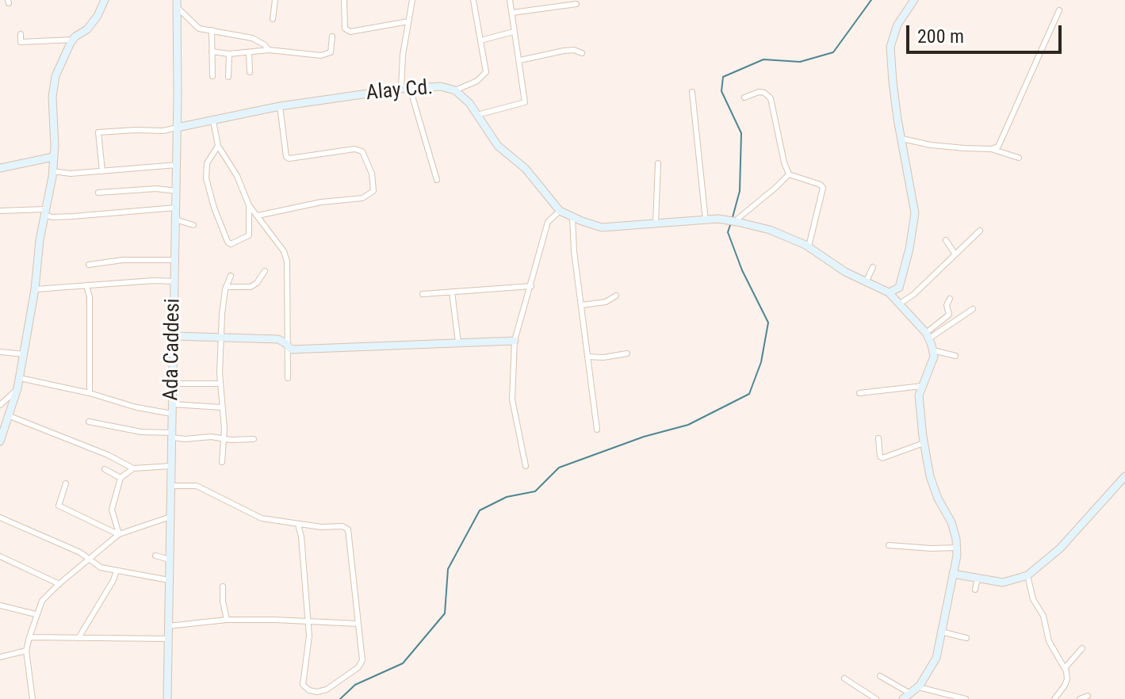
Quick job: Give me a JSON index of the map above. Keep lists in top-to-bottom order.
{
  "streets": {
    "street": ["Alay Cd.", "Ada Caddesi"]
  },
  "crossings": [
    ["Alay Cd.", "Ada Caddesi"]
  ],
  "scale_bar": "200 m"
}
